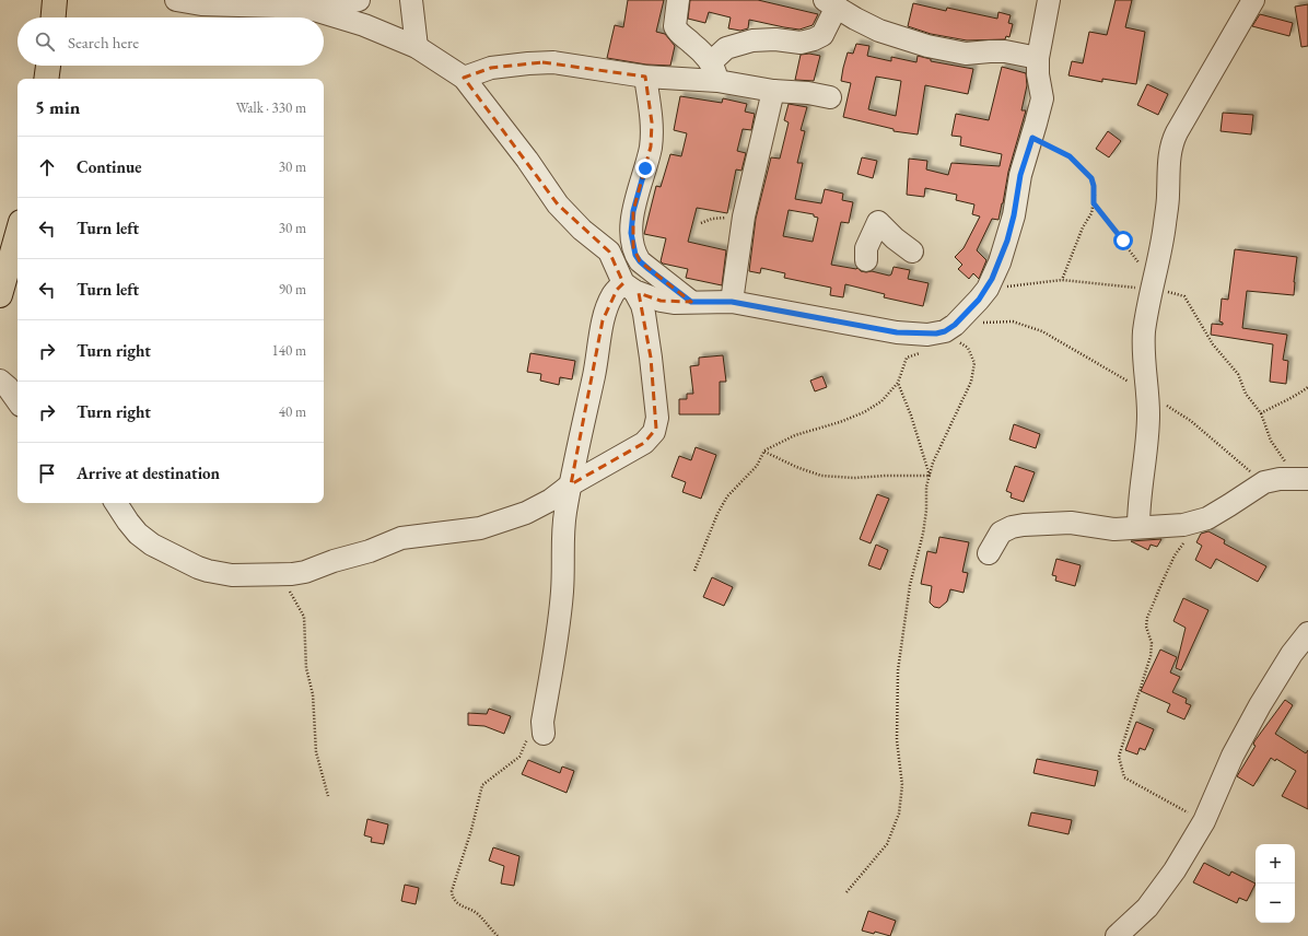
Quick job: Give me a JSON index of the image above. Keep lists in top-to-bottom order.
{
  "page": {
    "search": "Search here",
    "heading": ["5 min", "Walk · 330 m"],
    "list": [
      ["Continue", "30 m"],
      ["Turn left", "30 m"],
      ["Turn left", "90 m"],
      ["Turn right", "140 m"],
      ["Turn right", "40 m"],
      "Arrive at destination"
    ],
    "map_buttons": ["+", "−"]
  }
}
